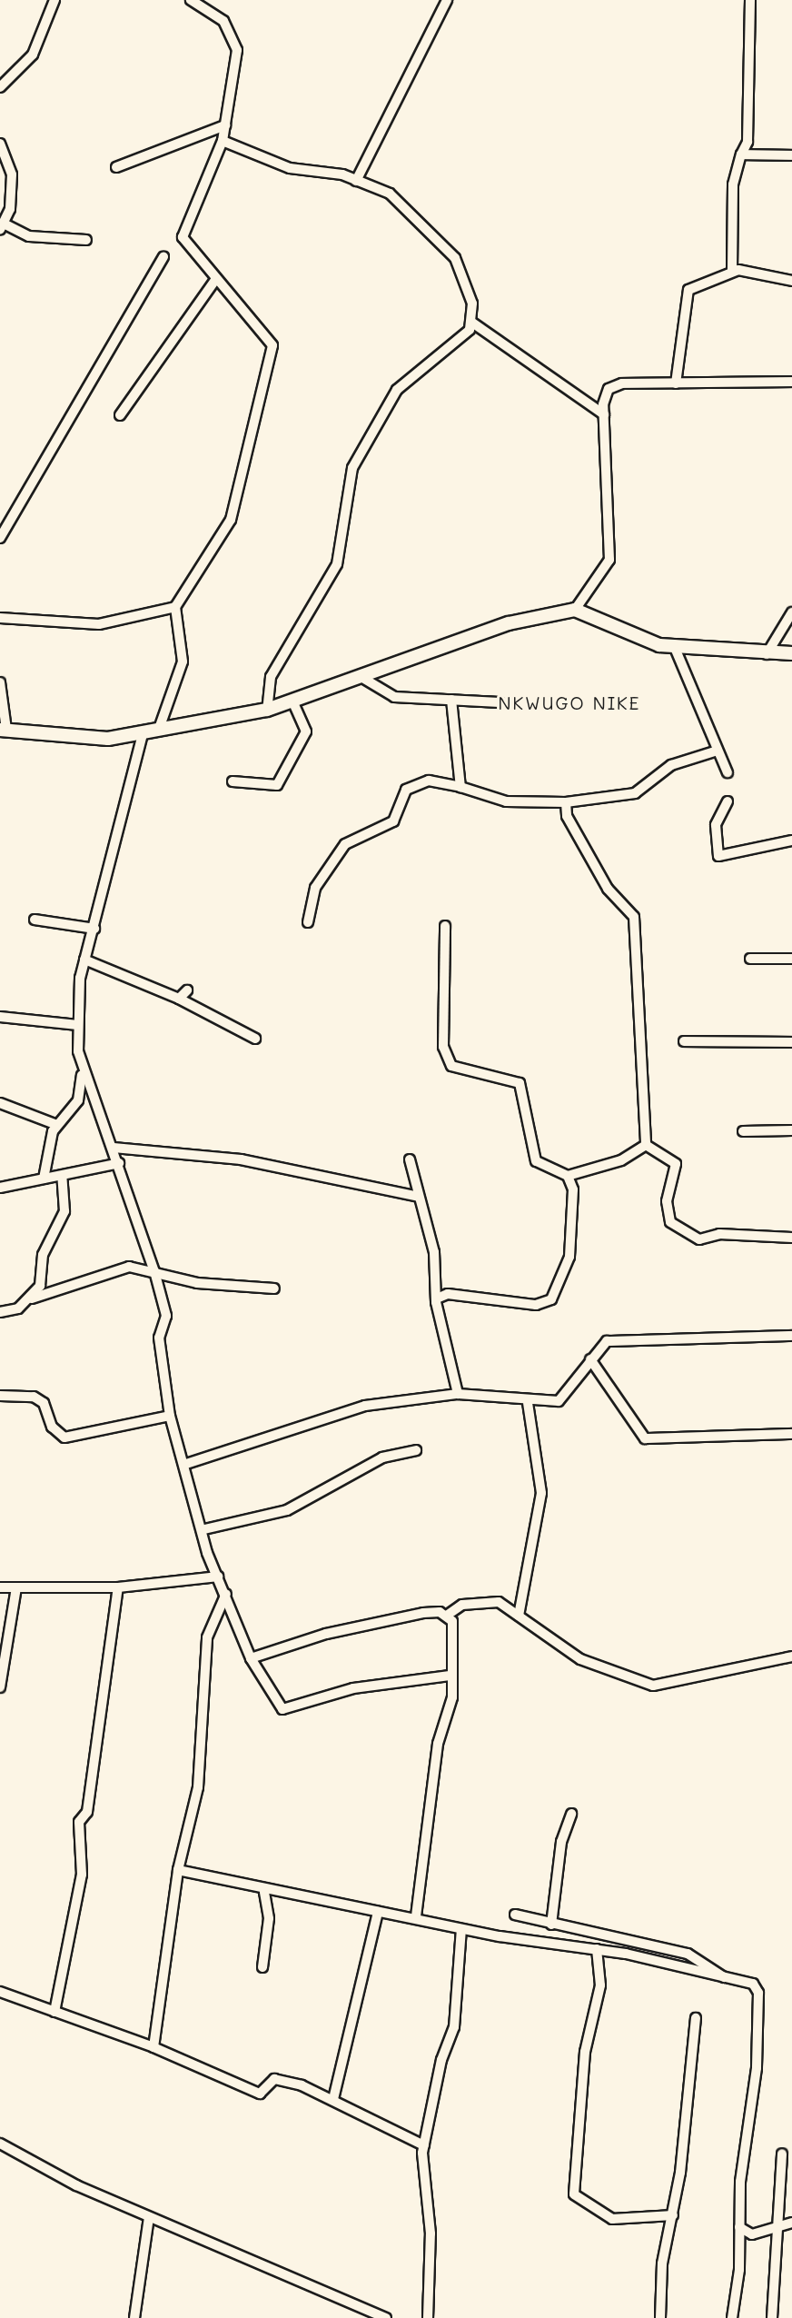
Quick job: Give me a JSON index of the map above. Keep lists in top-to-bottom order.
{
  "districts": ["NKWUGO NIKE"]
}
